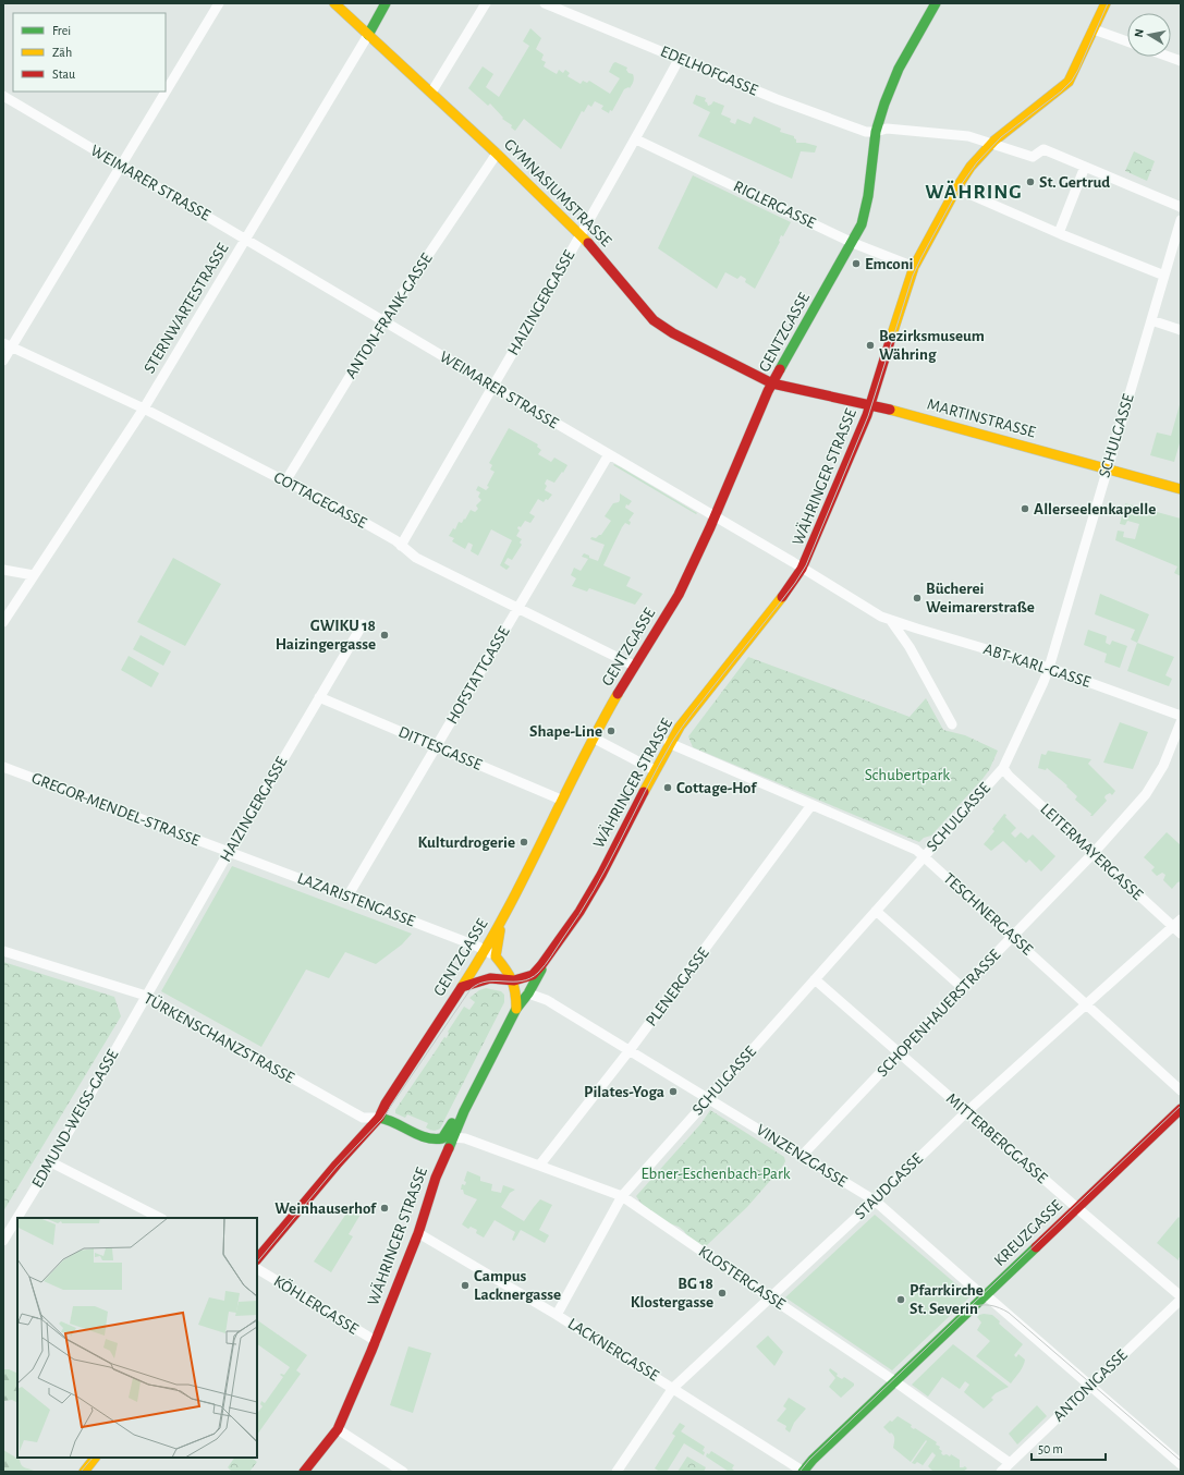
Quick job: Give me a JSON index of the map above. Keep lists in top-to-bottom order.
{
  "streets": {
    "main road": [
      "GYMNASIUMSTRASSE",
      "STERNWARTESTRASSE",
      "GENTZGASSE",
      "MARTINSTRASSE",
      "WÄHRINGER STRASSE",
      "KREUZGASSE"
    ],
    "street": [
      "EDELHOFGASSE",
      "WEIMARER STRASSE",
      "RIGLERGASSE",
      "HAIZINGERGASSE",
      "ANTON-FRANK-GASSE",
      "SCHULGASSE",
      "COTTAGEGASSE",
      "ABT-KARL-GASSE",
      "HOFSTATTGASSE",
      "DITTESGASSE",
      "GREGOR-MENDEL-STRASSE",
      "LEITERMAYERGASSE",
      "LAZARISTENGASSE",
      "TESCHNERGASSE",
      "PLENERGASSE",
      "SCHOPENHAUERSTRASSE",
      "TÜRKENSCHANZSTRASSE",
      "EDMUND-WEISS-GASSE",
      "MITTERBERGGASSE",
      "VINZENZGASSE",
      "STAUDGASSE",
      "KLOSTERGASSE",
      "KÖHLERGASSE",
      "LACKNERGASSE",
      "ANTONIGASSE"
    ]
  },
  "crossings": [
    ["EDELHOFGASSE", "HAIZINGERGASSE"],
    ["EDELHOFGASSE", "GENTZGASSE"],
    ["EDELHOFGASSE", "WÄHRINGER STRASSE"],
    ["WEIMARER STRASSE", "HAIZINGERGASSE"],
    ["WEIMARER STRASSE", "STERNWARTESTRASSE"],
    ["WEIMARER STRASSE", "ANTON-FRANK-GASSE"],
    ["WEIMARER STRASSE", "GENTZGASSE"],
    ["WEIMARER STRASSE", "WÄHRINGER STRASSE"],
    ["WEIMARER STRASSE", "ABT-KARL-GASSE"],
    ["WEIMARER STRASSE", "HOFSTATTGASSE"],
    ["GYMNASIUMSTRASSE", "HAIZINGERGASSE"],
    ["GYMNASIUMSTRASSE", "STERNWARTESTRASSE"],
    ["GYMNASIUMSTRASSE", "ANTON-FRANK-GASSE"],
    ["GYMNASIUMSTRASSE", "GENTZGASSE"],
    ["GYMNASIUMSTRASSE", "MARTINSTRASSE"],
    ["RIGLERGASSE", "HAIZINGERGASSE"],
    ["RIGLERGASSE", "GENTZGASSE"],
    ["RIGLERGASSE", "WÄHRINGER STRASSE"],
    ["HAIZINGERGASSE", "COTTAGEGASSE"],
    ["HAIZINGERGASSE", "DITTESGASSE"],
    ["HAIZINGERGASSE", "GREGOR-MENDEL-STRASSE"],
    ["HAIZINGERGASSE", "LAZARISTENGASSE"],
    ["HAIZINGERGASSE", "TÜRKENSCHANZSTRASSE"],
    ["HAIZINGERGASSE", "EDMUND-WEISS-GASSE"],
    ["STERNWARTESTRASSE", "COTTAGEGASSE"],
    ["ANTON-FRANK-GASSE", "COTTAGEGASSE"],
    ["GENTZGASSE", "MARTINSTRASSE"],
    ["GENTZGASSE", "COTTAGEGASSE"],
    ["GENTZGASSE", "DITTESGASSE"],
    ["GENTZGASSE", "LAZARISTENGASSE"],
    ["GENTZGASSE", "TÜRKENSCHANZSTRASSE"],
    ["MARTINSTRASSE", "SCHULGASSE"],
    ["MARTINSTRASSE", "WÄHRINGER STRASSE"],
    ["SCHULGASSE", "ABT-KARL-GASSE"],
    ["SCHULGASSE", "LEITERMAYERGASSE"],
    ["SCHULGASSE", "TESCHNERGASSE"],
    ["SCHULGASSE", "MITTERBERGGASSE"],
    ["SCHULGASSE", "VINZENZGASSE"],
    ["SCHULGASSE", "KLOSTERGASSE"],
    ["SCHULGASSE", "LACKNERGASSE"],
    ["WÄHRINGER STRASSE", "TESCHNERGASSE"],
    ["WÄHRINGER STRASSE", "VINZENZGASSE"],
    ["WÄHRINGER STRASSE", "KLOSTERGASSE"],
    ["WÄHRINGER STRASSE", "KÖHLERGASSE"],
    ["WÄHRINGER STRASSE", "LACKNERGASSE"],
    ["COTTAGEGASSE", "HOFSTATTGASSE"],
    ["HOFSTATTGASSE", "DITTESGASSE"],
    ["HOFSTATTGASSE", "LAZARISTENGASSE"],
    ["GREGOR-MENDEL-STRASSE", "LAZARISTENGASSE"],
    ["LEITERMAYERGASSE", "SCHOPENHAUERSTRASSE"],
    ["LEITERMAYERGASSE", "STAUDGASSE"],
    ["TESCHNERGASSE", "PLENERGASSE"],
    ["TESCHNERGASSE", "SCHOPENHAUERSTRASSE"],
    ["TESCHNERGASSE", "STAUDGASSE"],
    ["PLENERGASSE", "VINZENZGASSE"],
    ["PLENERGASSE", "KLOSTERGASSE"],
    ["SCHOPENHAUERSTRASSE", "MITTERBERGGASSE"],
    ["SCHOPENHAUERSTRASSE", "VINZENZGASSE"],
    ["TÜRKENSCHANZSTRASSE", "EDMUND-WEISS-GASSE"],
    ["MITTERBERGGASSE", "STAUDGASSE"],
    ["MITTERBERGGASSE", "KREUZGASSE"],
    ["VINZENZGASSE", "STAUDGASSE"],
    ["VINZENZGASSE", "KREUZGASSE"],
    ["VINZENZGASSE", "ANTONIGASSE"],
    ["STAUDGASSE", "KLOSTERGASSE"],
    ["STAUDGASSE", "LACKNERGASSE"],
    ["KREUZGASSE", "KLOSTERGASSE"],
    ["KREUZGASSE", "LACKNERGASSE"],
    ["KLOSTERGASSE", "ANTONIGASSE"]
  ],
  "districts": ["WÄHRING"],
  "parks": ["Schubertpark", "Ebner-Eschenbach-Park"],
  "places": [
    "St. Gertrud",
    "Emconi",
    "Bezirksmuseum Währing",
    "Allerseelenkapelle",
    "Bücherei Weimarerstraße",
    "GWIKU 18 Haizingergasse",
    "Shape-Line",
    "Cottage-Hof",
    "Kulturdrogerie",
    "Pilates-Yoga",
    "Weinhauserhof",
    "Campus Lacknergasse",
    "BG 18 Klostergasse",
    "Pfarrkirche St. Severin"
  ],
  "legend": ["Frei", "Zäh", "Stau"],
  "scale_bar": "50 m",
  "north": "left"
}
